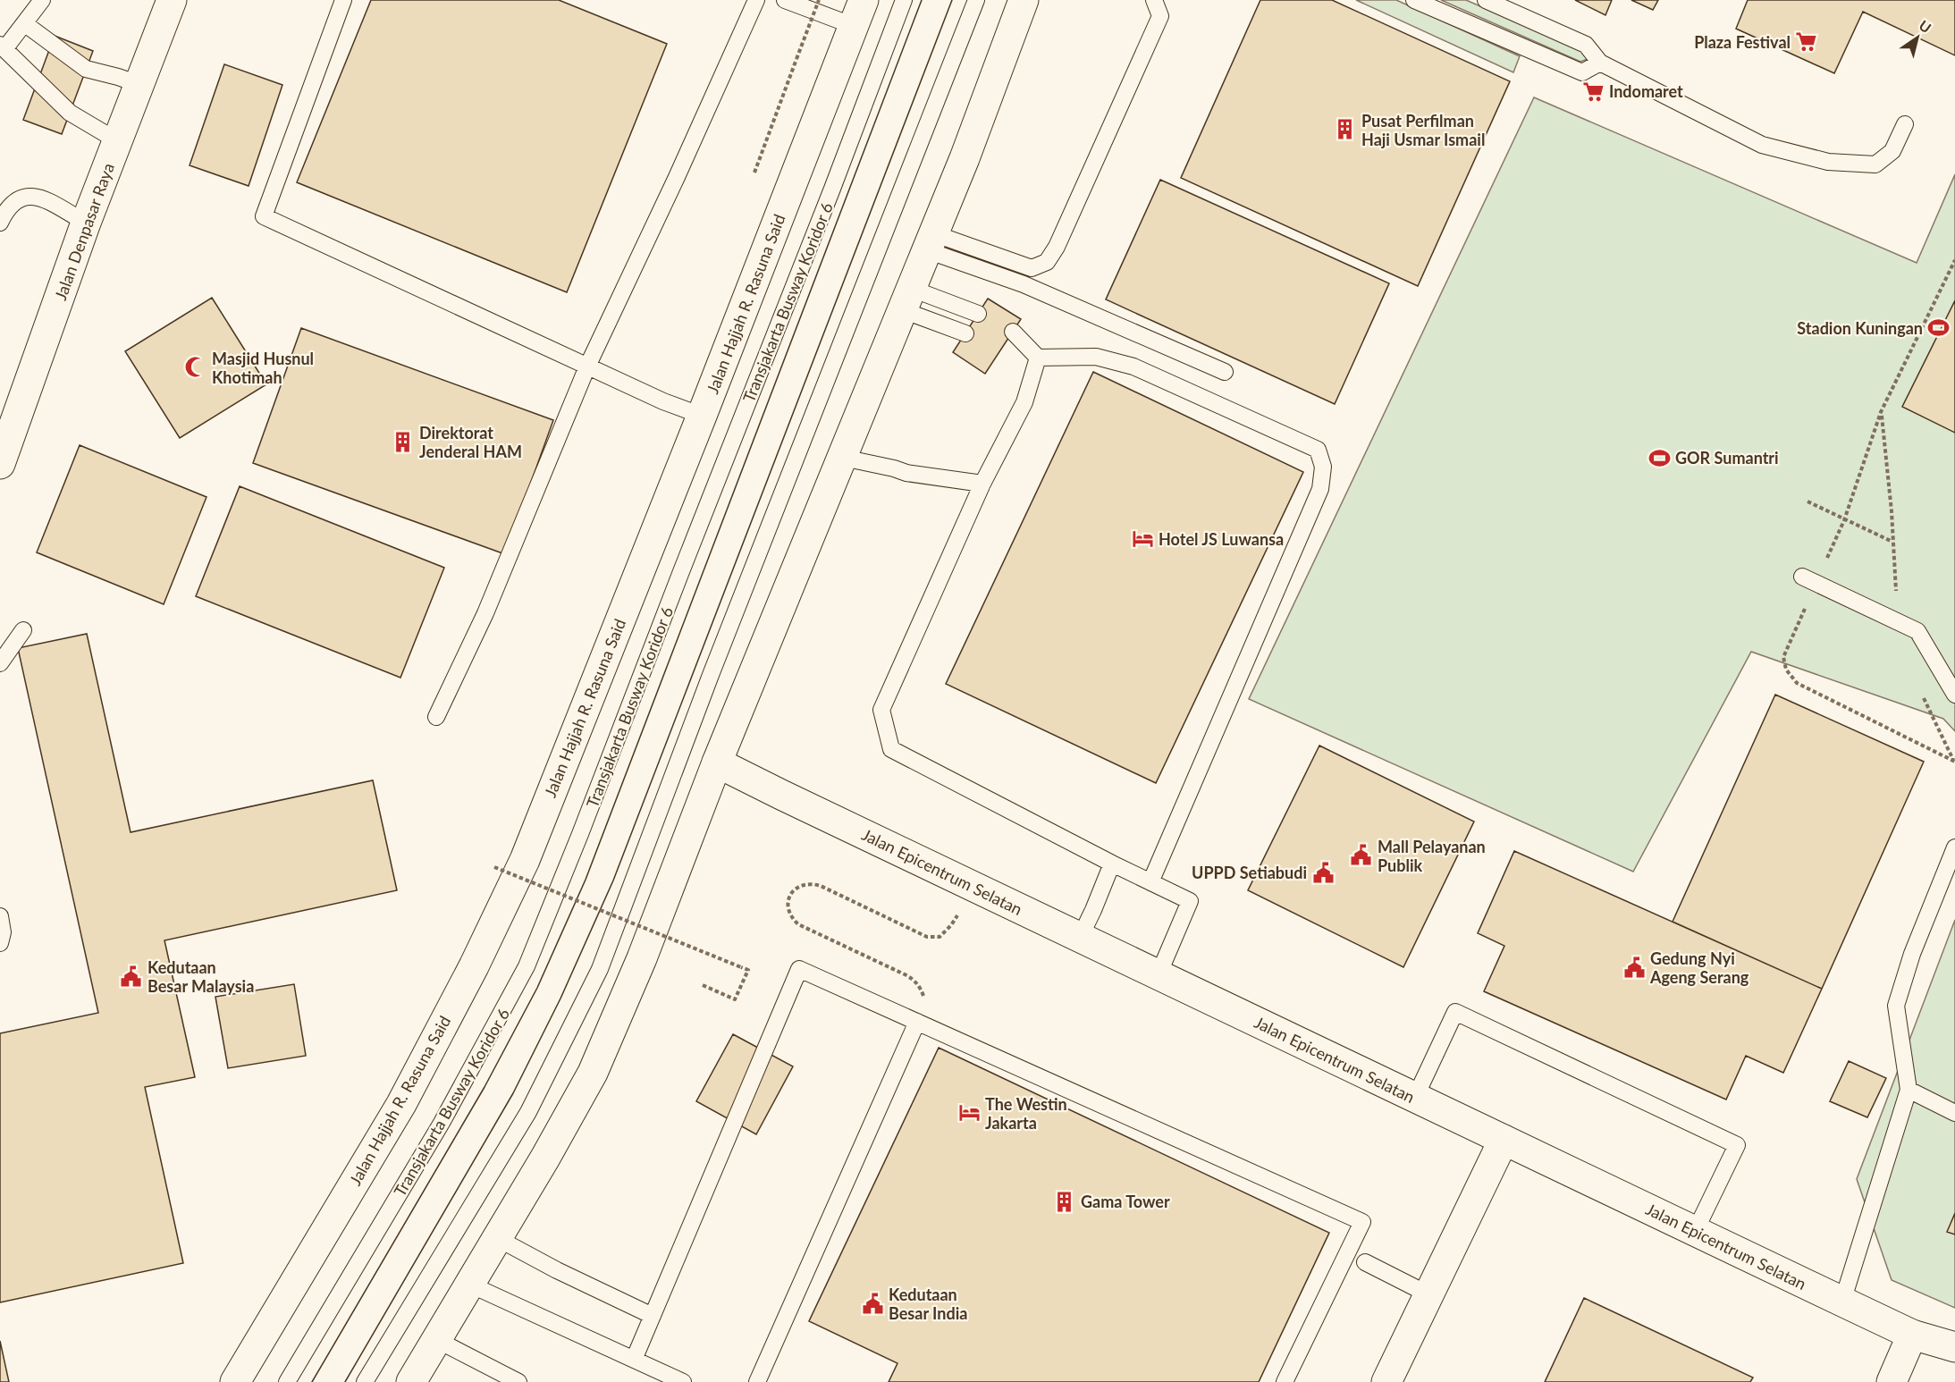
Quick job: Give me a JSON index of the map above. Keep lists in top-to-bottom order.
{
  "streets": {
    "main road": ["Jalan Denpasar Raya", "Jalan Hajjah R. Rasuna Said", "Jalan Epicentrum Selatan"],
    "lane": ["Transjakarta Busway Koridor 6"]
  },
  "places": {
    "supermarket": ["Plaza Festival", "Indomaret"],
    "building": ["Pusat Perfilman Haji Usmar Ismail", "Direktorat Jenderal HAM", "Gama Tower"],
    "sports": ["Stadion Kuningan", "GOR Sumantri"],
    "mosque": ["Masjid Husnul Khotimah"],
    "hotel": ["Hotel JS Luwansa", "The Westin Jakarta"],
    "public building": [
      "Mall Pelayanan Publik",
      "UPPD Setiabudi",
      "Gedung Nyi Ageng Serang",
      "Kedutaan Besar Malaysia",
      "Kedutaan Besar India"
    ]
  },
  "north": "top right"
}
